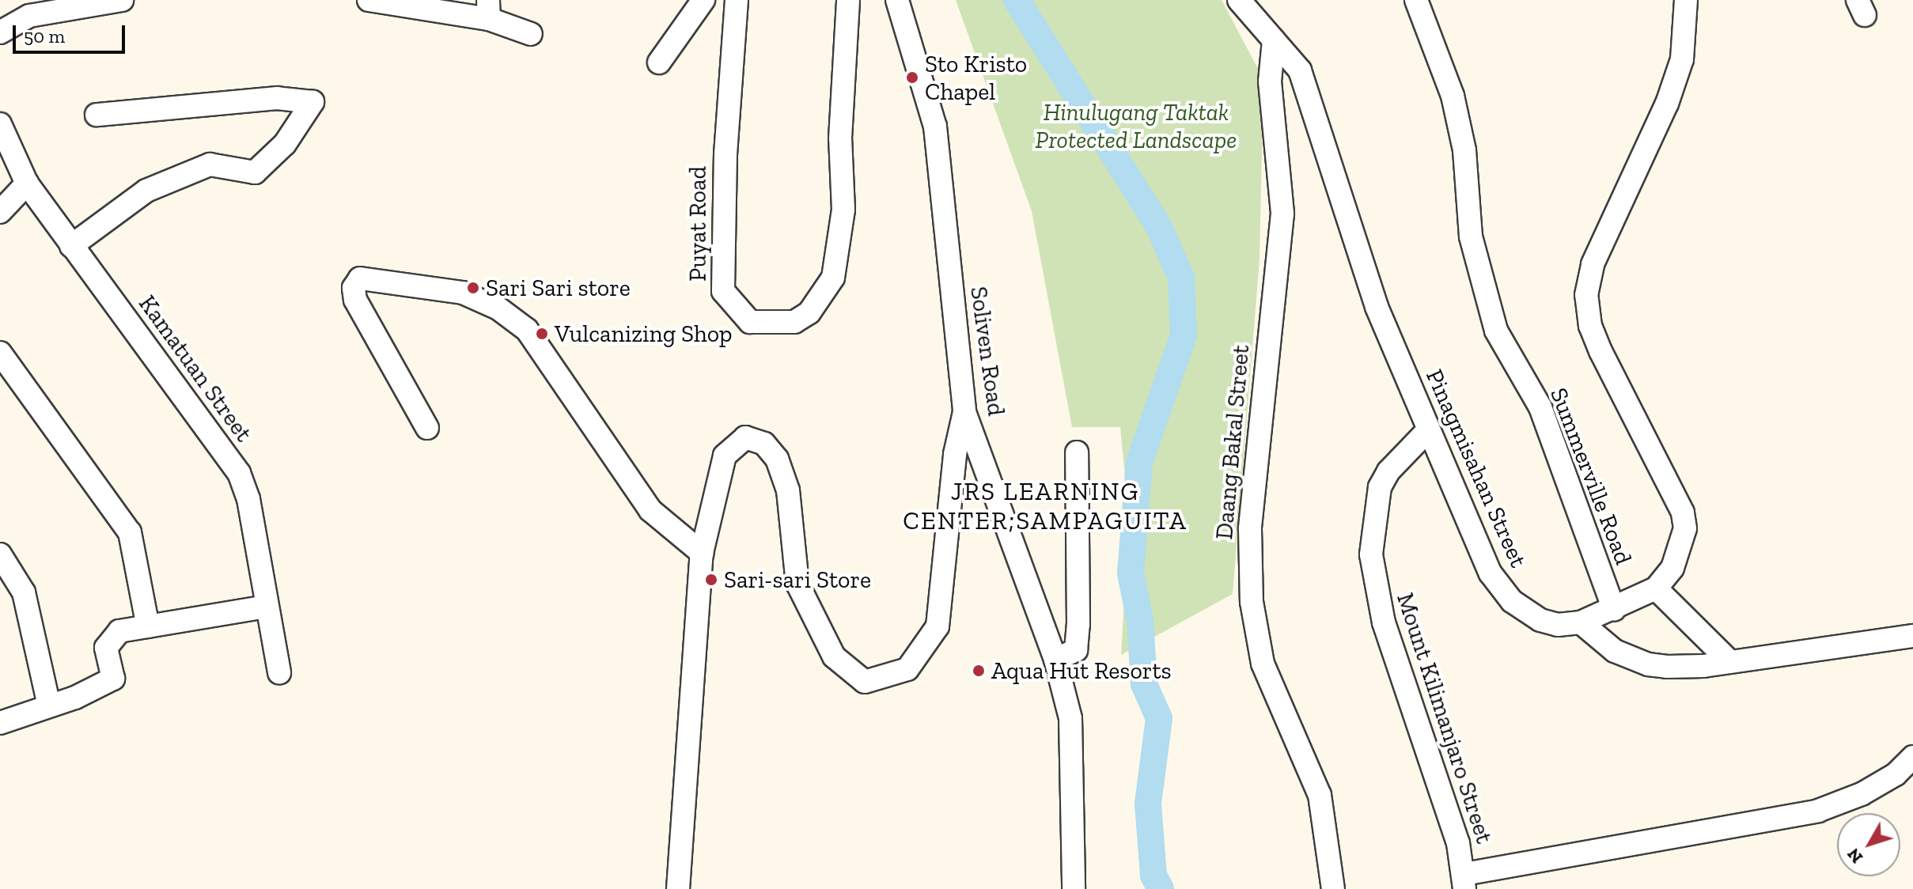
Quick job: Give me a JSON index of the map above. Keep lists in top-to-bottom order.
{
  "streets": {
    "street": [
      "Puyat Road",
      "Soliven Road",
      "Kamatuan Street",
      "Daang Bakal Street",
      "Pinagmisahan Street",
      "Summerville Road",
      "Mount Kilimanjaro Street"
    ]
  },
  "crossings": [
    ["Daang Bakal Street", "Pinagmisahan Street"],
    ["Pinagmisahan Street", "Summerville Road"],
    ["Pinagmisahan Street", "Mount Kilimanjaro Street"]
  ],
  "districts": ["JRS LEARNING CENTER;SAMPAGUITA"],
  "parks": ["Hinulugang Taktak Protected Landscape"],
  "places": [
    "Sto Kristo Chapel",
    "Sari Sari store",
    "Vulcanizing Shop",
    "Sari-sari Store",
    "Aqua Hut Resorts"
  ],
  "scale_bar": "50 m",
  "north": "bottom left"
}
